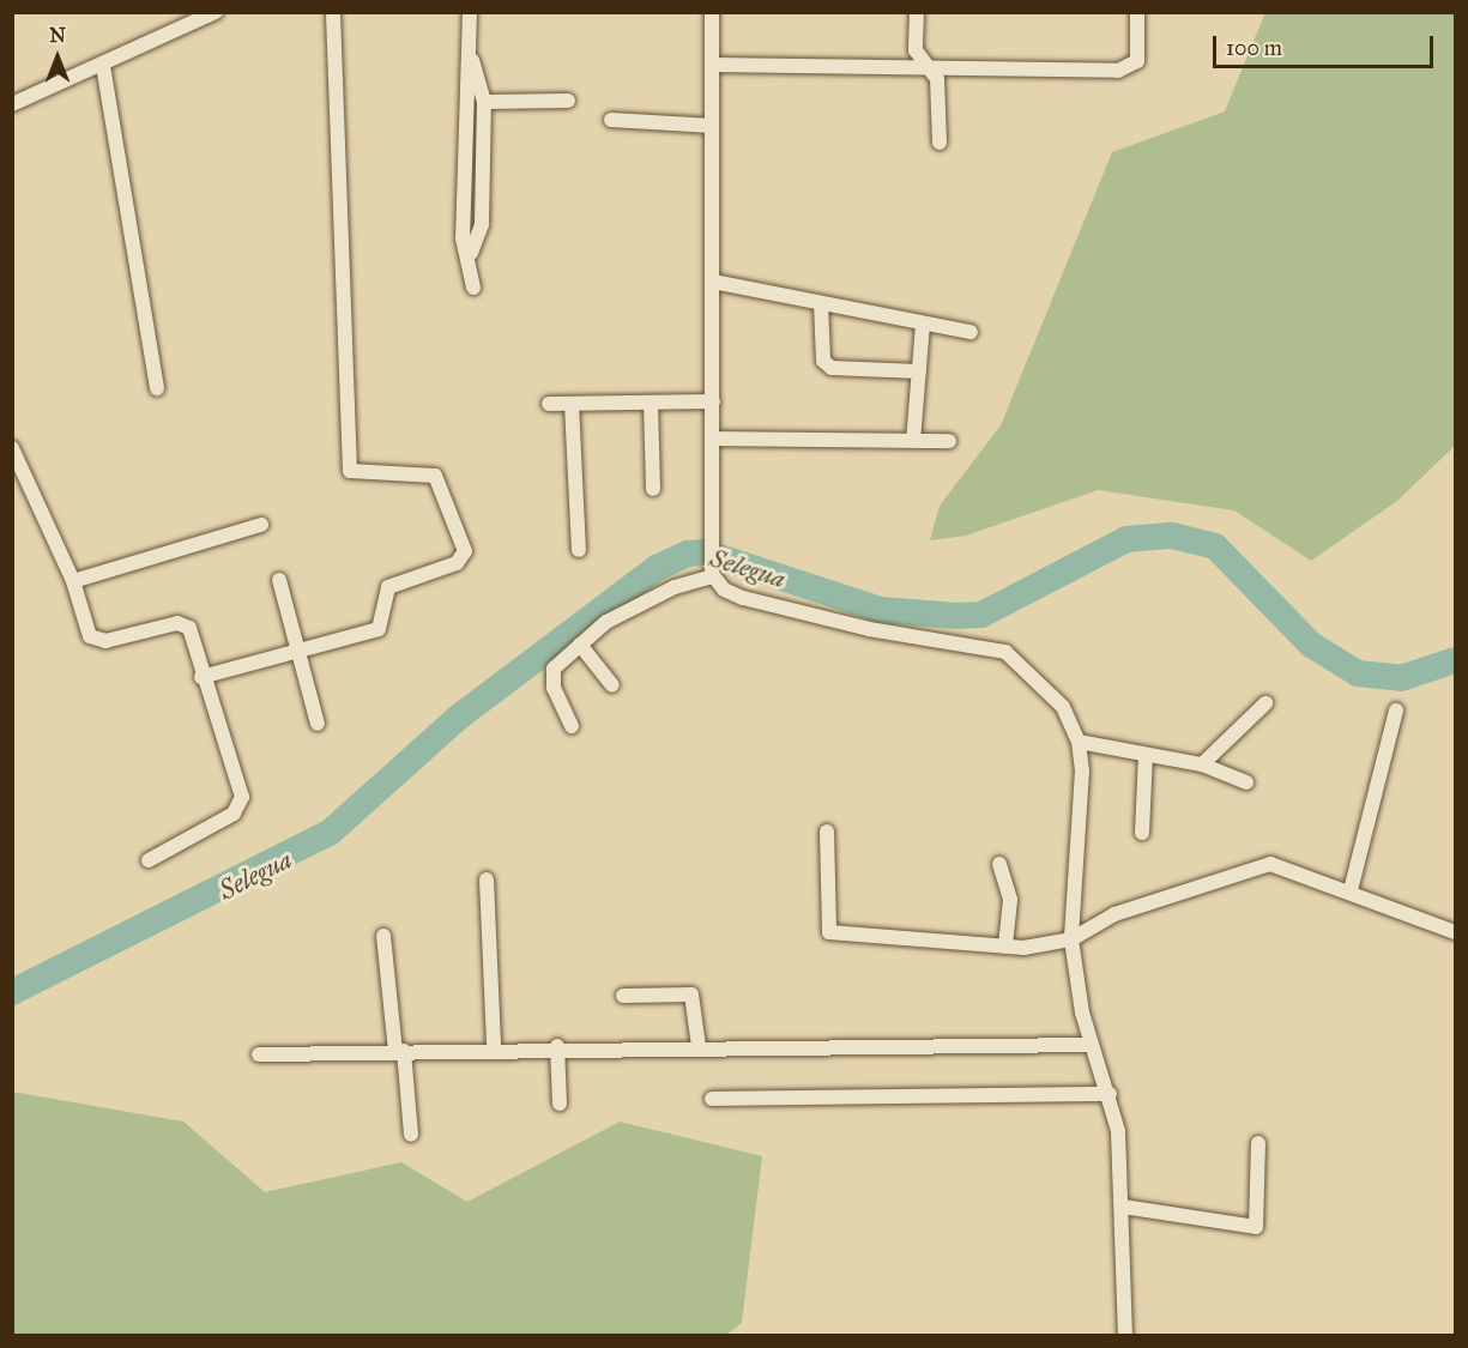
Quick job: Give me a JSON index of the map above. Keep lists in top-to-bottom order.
{
  "water": ["Selegua"],
  "scale_bar": "100 m",
  "north": "top"
}
